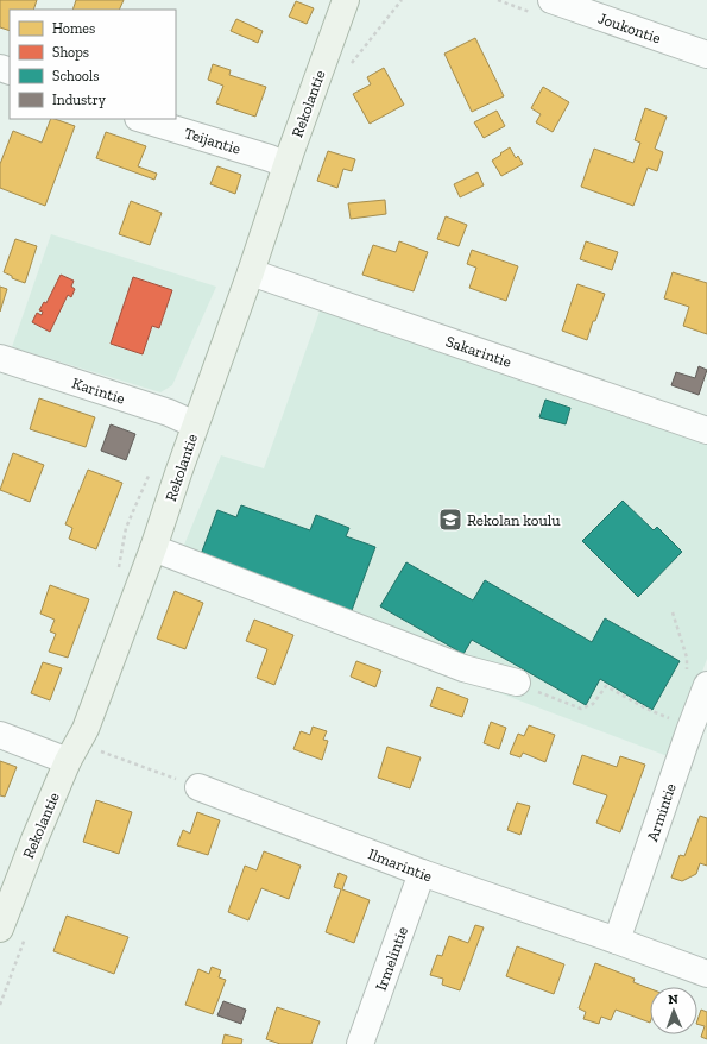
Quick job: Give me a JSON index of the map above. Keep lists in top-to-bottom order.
{
  "streets": {
    "main road": ["Rekolantie"],
    "street": [
      "Joukontie",
      "Teijantie",
      "Sakarintie",
      "Karintie",
      "Armintie",
      "Ilmarintie",
      "Irmelintie"
    ]
  },
  "crossings": [
    ["Rekolantie", "Teijantie"],
    ["Rekolantie", "Sakarintie"],
    ["Rekolantie", "Karintie"],
    ["Armintie", "Ilmarintie"],
    ["Ilmarintie", "Irmelintie"]
  ],
  "places": {
    "school or university": ["Rekolan koulu"]
  },
  "legend": [
    "Homes",
    "Shops",
    "Schools",
    "Industry"
  ],
  "north": "top"
}
